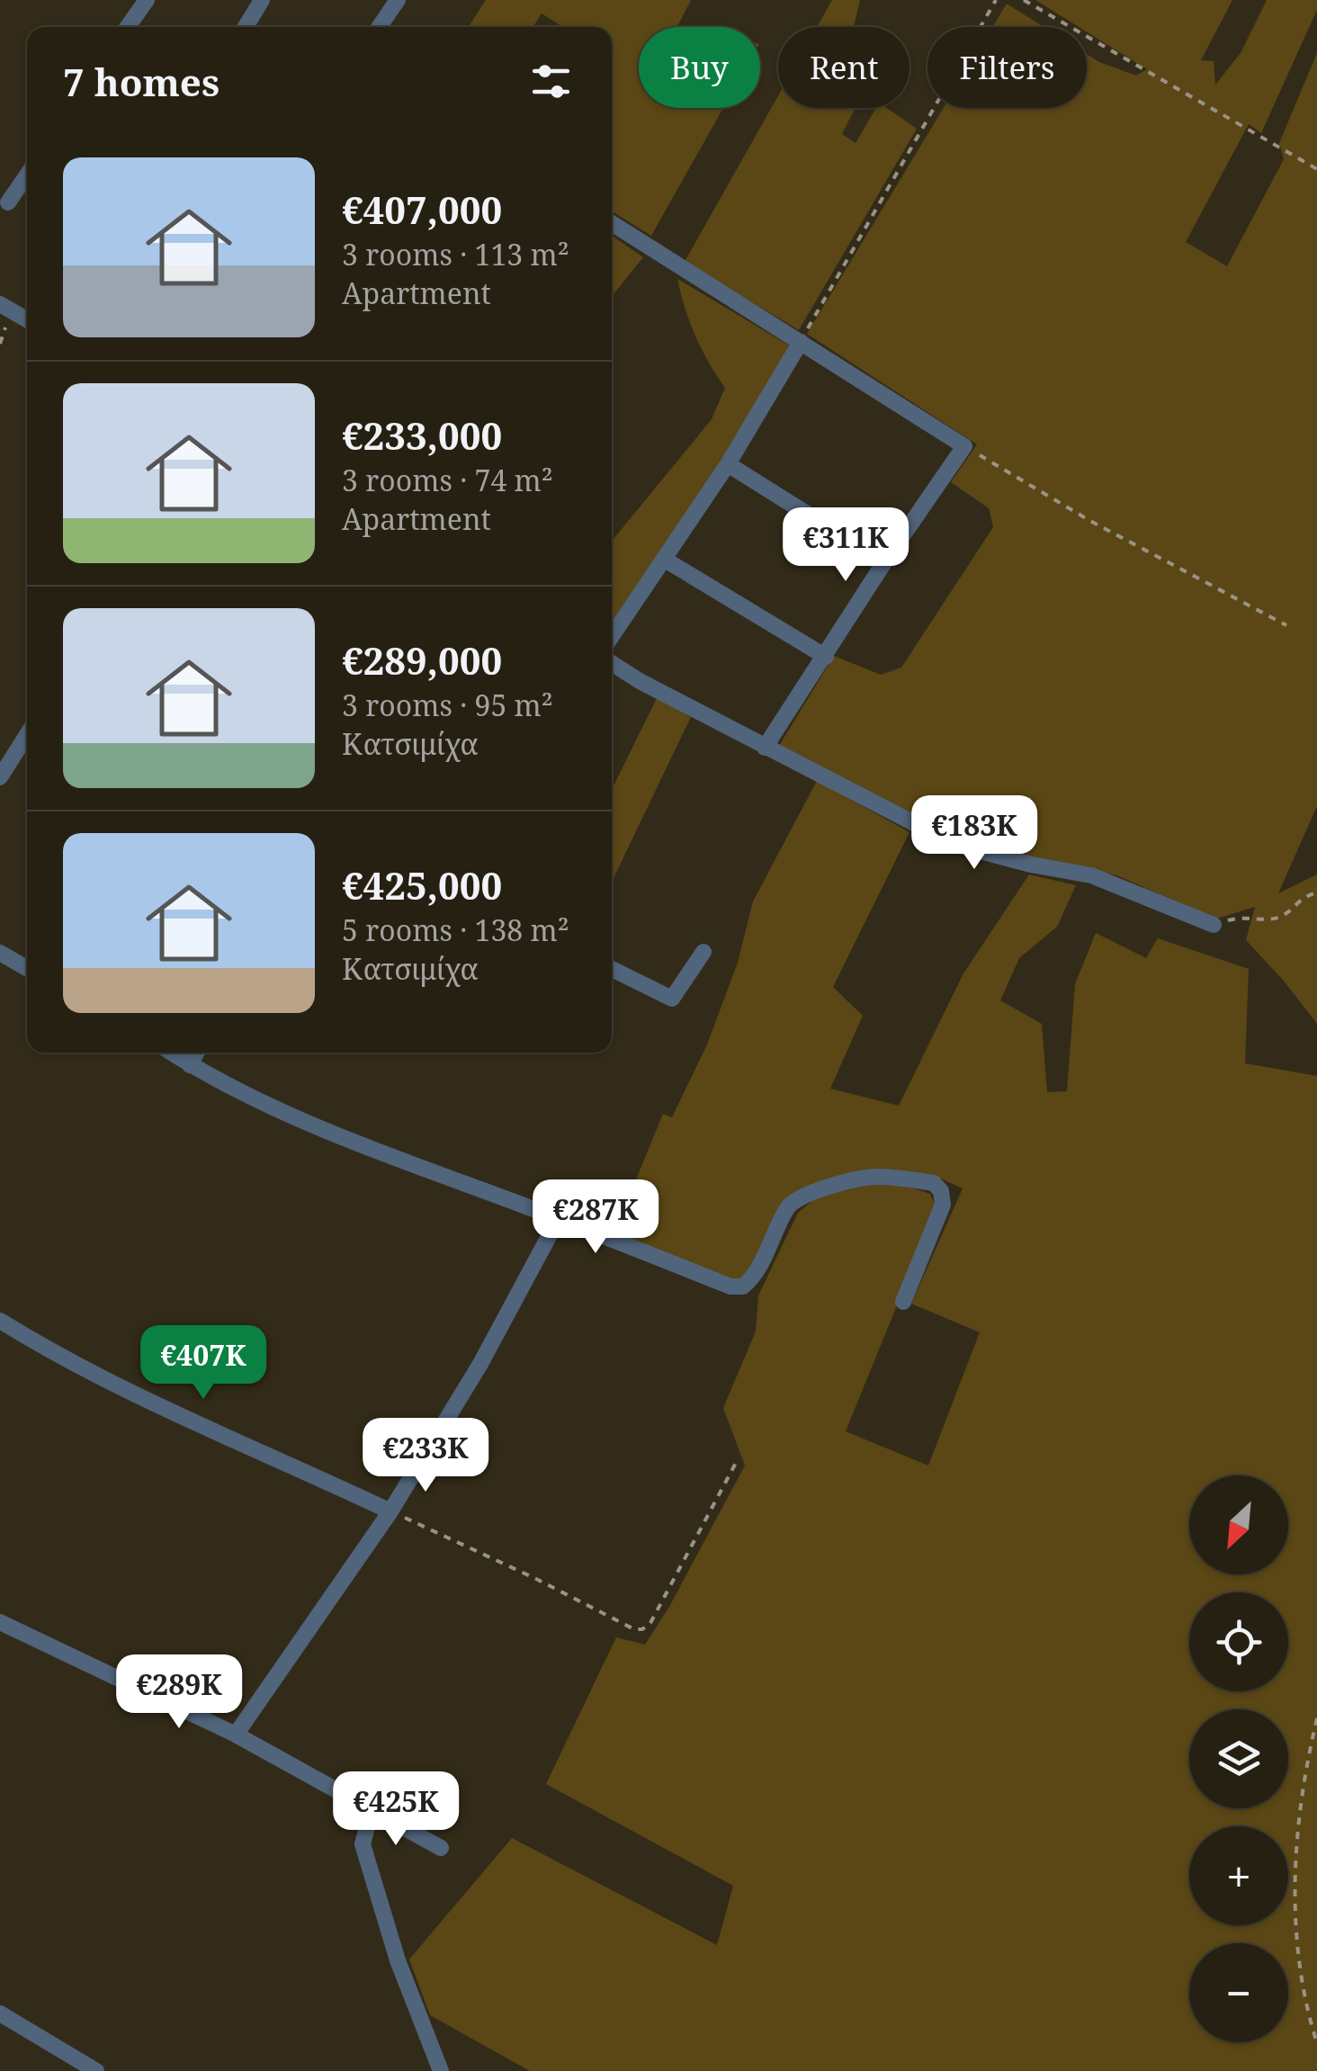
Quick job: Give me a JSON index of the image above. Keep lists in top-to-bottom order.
{
  "north": "bottom left",
  "page": {
    "chip": ["Buy", "Rent", "Filters"],
    "heading": "7 homes",
    "list": [
      {
        "name": "€407,000",
        "note": "3 rooms · 113 m² · Apartment"
      },
      {
        "name": "€233,000",
        "note": "3 rooms · 74 m² · Apartment"
      },
      {
        "name": "€289,000",
        "note": "3 rooms · 95 m² · Κατσιμίχα"
      },
      {
        "name": "€425,000",
        "note": "5 rooms · 138 m² · Κατσιμίχα"
      }
    ],
    "price": [
      "€311K",
      "€183K",
      "€287K",
      "€407K",
      "€233K",
      "€289K",
      "€425K"
    ],
    "map_buttons": ["+", "−"]
  }
}
